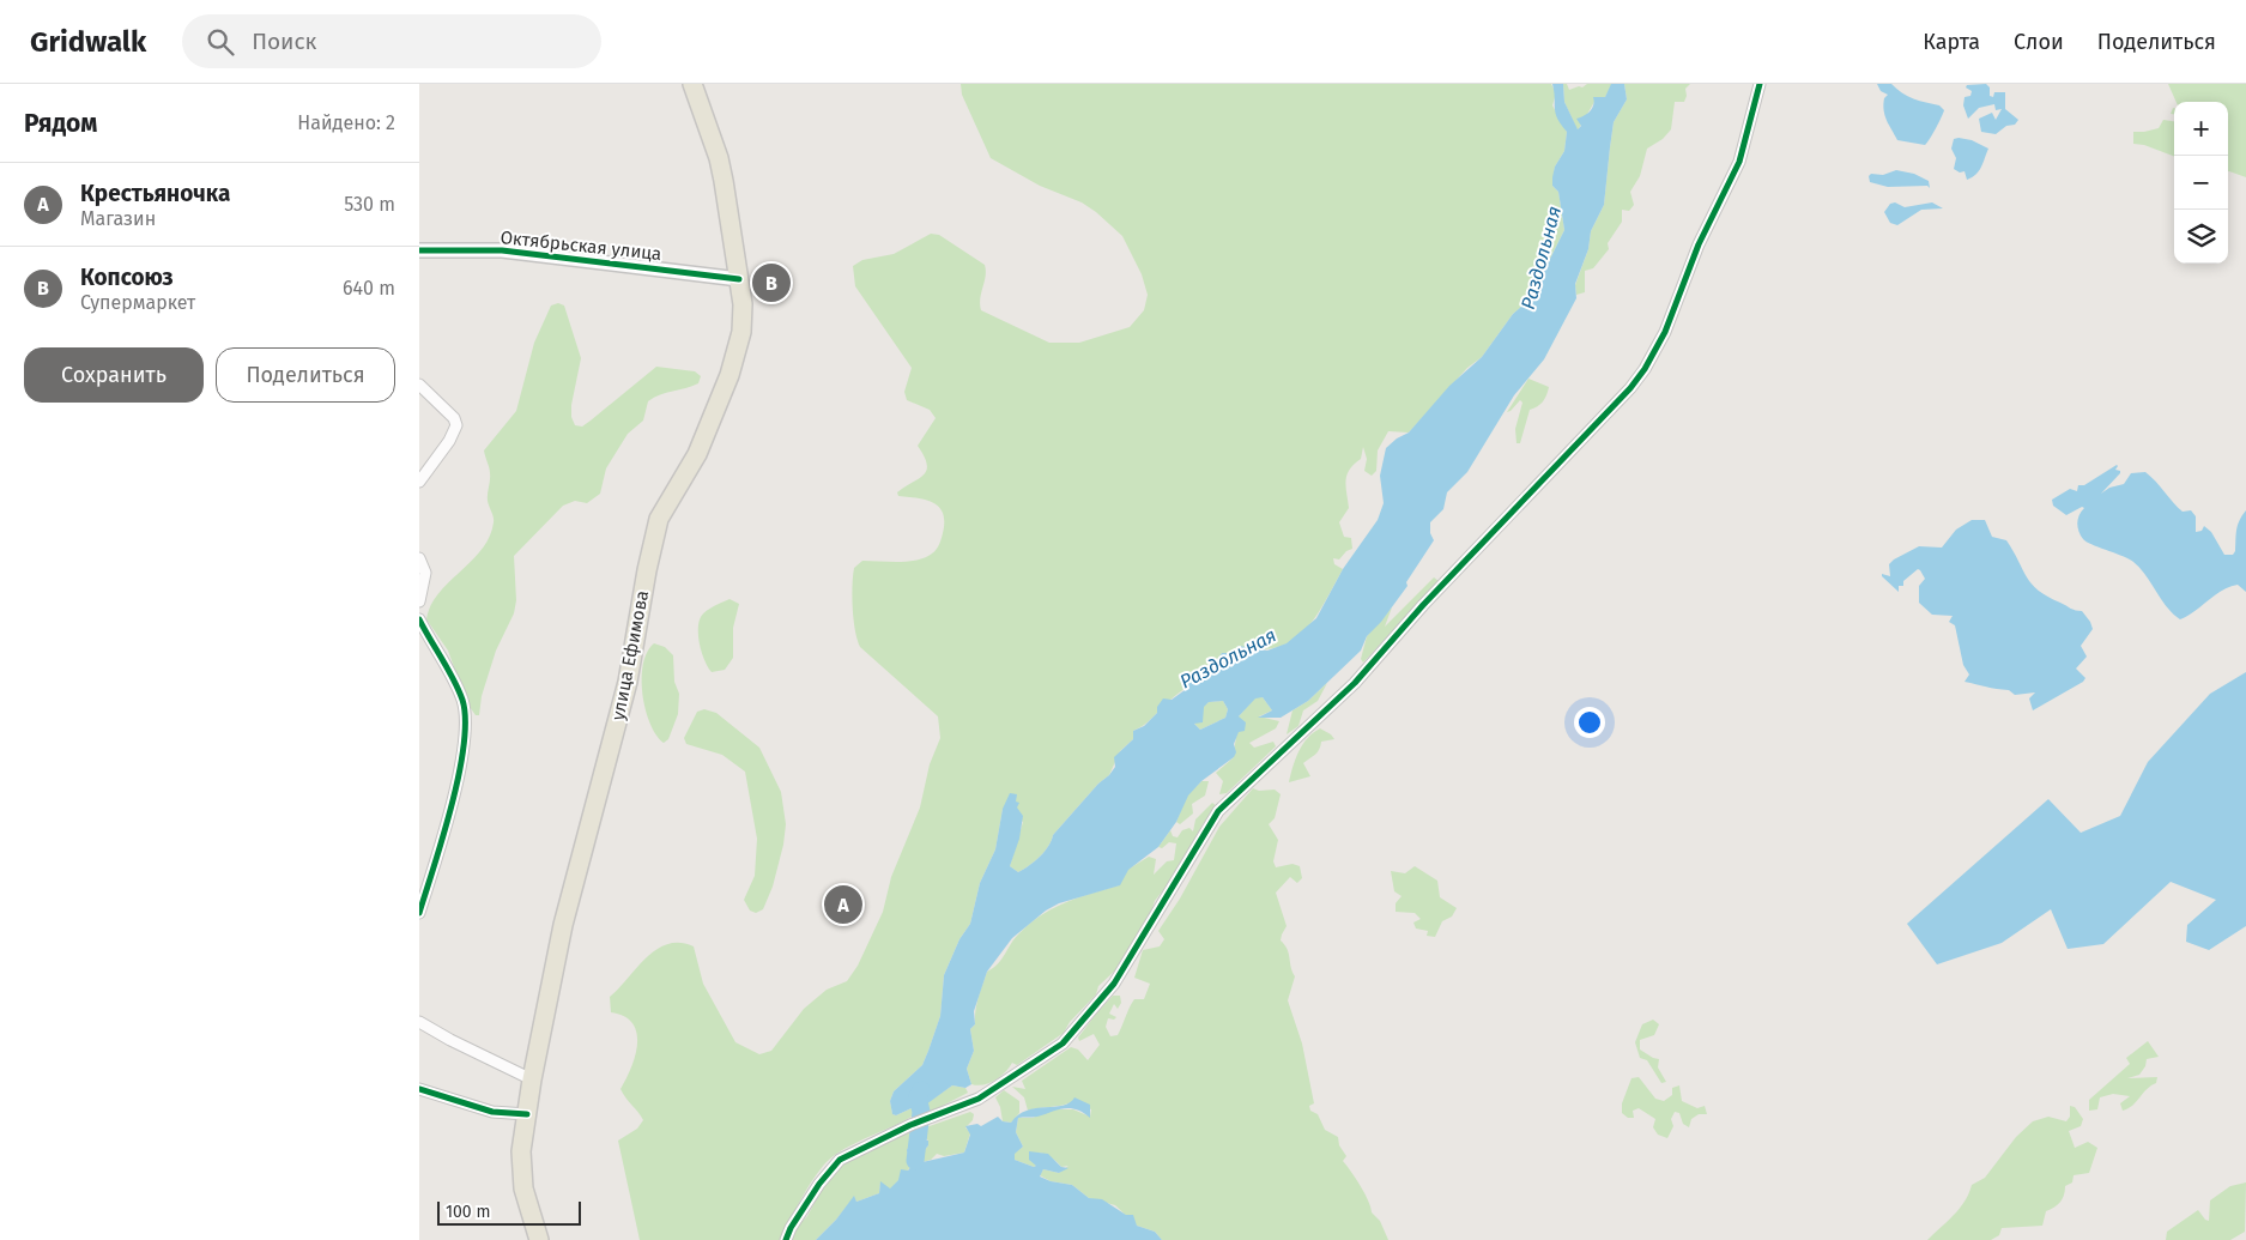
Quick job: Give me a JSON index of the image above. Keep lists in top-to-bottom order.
{
  "streets": {
    "main road": ["улица Ефимова"],
    "street": ["Октябрьская улица"]
  },
  "crossings": [
    ["Октябрьская улица", "улица Ефимова"]
  ],
  "water": ["Раздольная"],
  "scale_bar": "100 m",
  "page": {
    "header": "Gridwalk",
    "search": "Поиск",
    "nav": ["Карта", "Слои", "Поделиться"],
    "heading": ["Рядом", "Найдено: 2"],
    "map_buttons": ["+", "−"],
    "list": [
      {
        "mark": "A",
        "name": "Крестьяночка",
        "note": "Магазин",
        "value": "530 m"
      },
      {
        "mark": "B",
        "name": "Копсоюз",
        "note": "Супермаркет",
        "value": "640 m"
      }
    ],
    "pins": ["B", "A"],
    "buttons": ["Сохранить", "Поделиться"],
    "scale": "100 m"
  }
}
